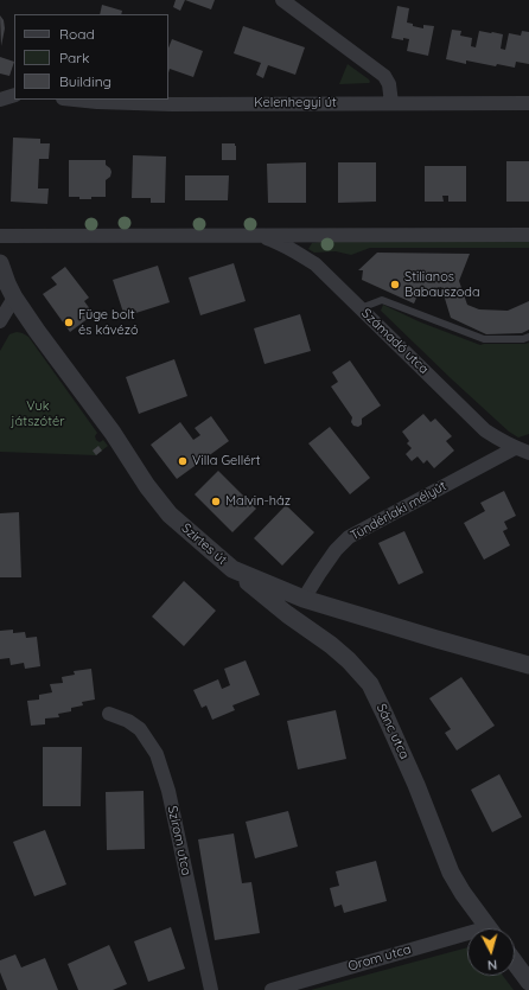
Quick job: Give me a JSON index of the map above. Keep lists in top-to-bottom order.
{
  "streets": {
    "street": [
      "Kelenhegyi út",
      "Számadó utca",
      "Tündérlaki mélyút",
      "Szirtes út",
      "Sánc utca",
      "Szirom utca",
      "Orom utca"
    ]
  },
  "crossings": [
    ["Számadó utca", "Tündérlaki mélyút"],
    ["Tündérlaki mélyút", "Szirtes út"],
    ["Szirtes út", "Sánc utca"]
  ],
  "parks": ["Vuk játszótér"],
  "places": [
    "Stilianos Babauszoda",
    "Füge bolt és kávézó",
    "Villa Gellért",
    "Malvin-ház"
  ],
  "legend": ["Road", "Park", "Building"],
  "north": "bottom"
}
